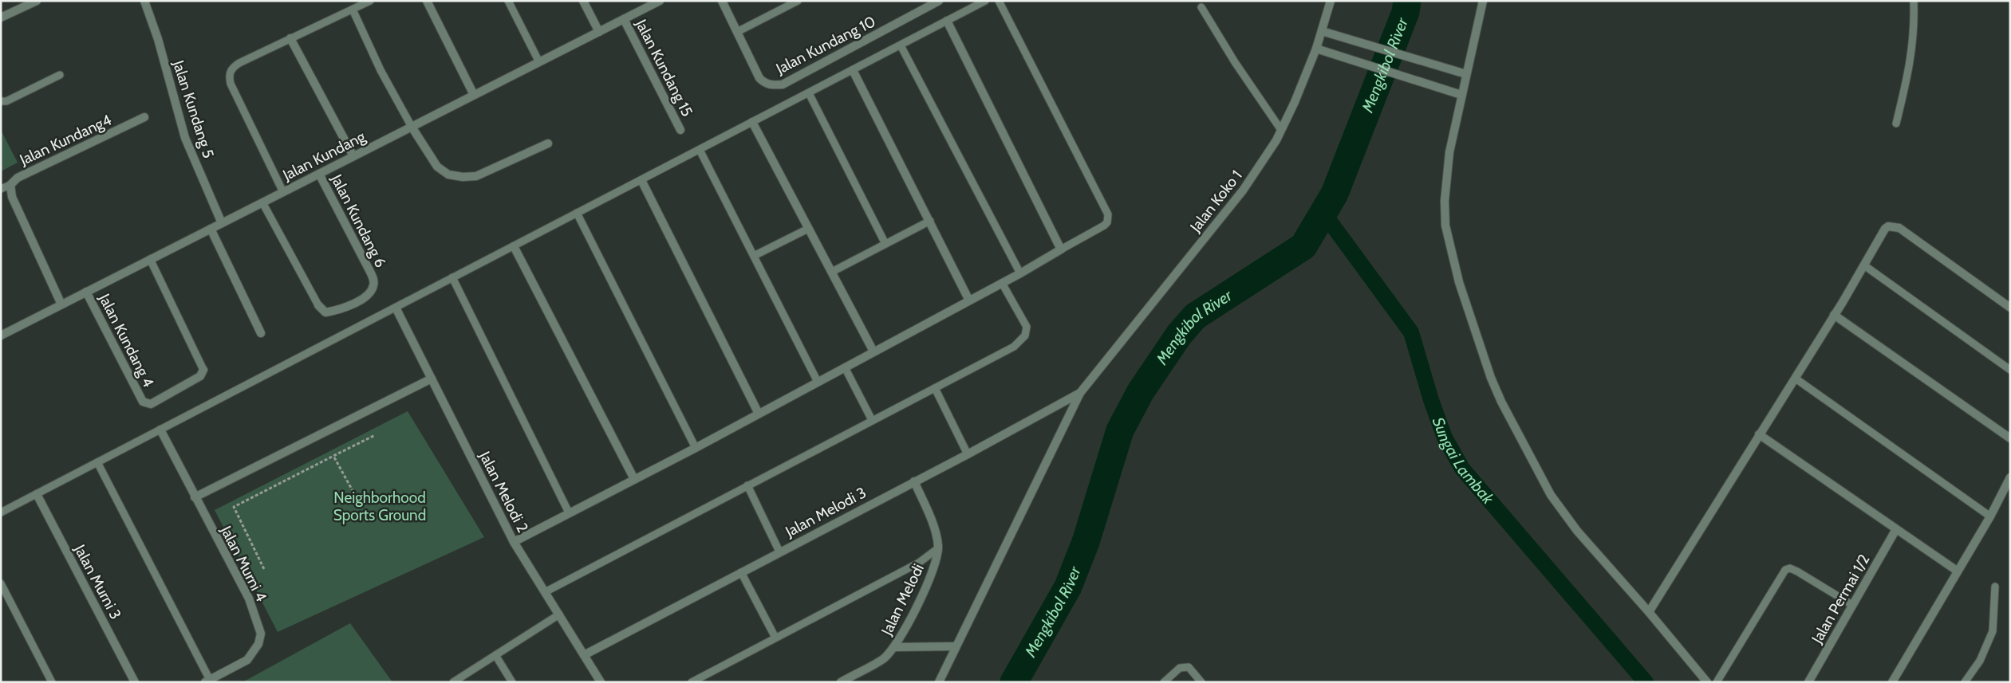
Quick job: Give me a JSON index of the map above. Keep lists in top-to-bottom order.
{
  "streets": {
    "street": [
      "Jalan Kundang 10",
      "Jalan Kundang 15",
      "Jalan Kundang 5",
      "Jalan Kundang4",
      "Jalan Kundang",
      "Jalan Koko 1",
      "Jalan Kundang 6",
      "Jalan Kundang 4",
      "Jalan Melodi 2",
      "Jalan Melodi 3",
      "Jalan Murni 4",
      "Jalan Murni 3",
      "Jalan Permai 1/2",
      "Jalan Melodi"
    ]
  },
  "crossings": [
    ["Jalan Kundang 15", "Jalan Kundang"],
    ["Jalan Kundang 5", "Jalan Kundang"],
    ["Jalan Kundang4", "Jalan Kundang"],
    ["Jalan Kundang", "Jalan Kundang 6"],
    ["Jalan Kundang", "Jalan Kundang 4"],
    ["Jalan Koko 1", "Jalan Melodi 3"],
    ["Jalan Melodi 2", "Jalan Melodi 3"],
    ["Jalan Melodi 3", "Jalan Melodi"]
  ],
  "water": ["Mengkibol River", "Sungai Lambak"],
  "parks": ["Neighborhood Sports Ground"]
}
